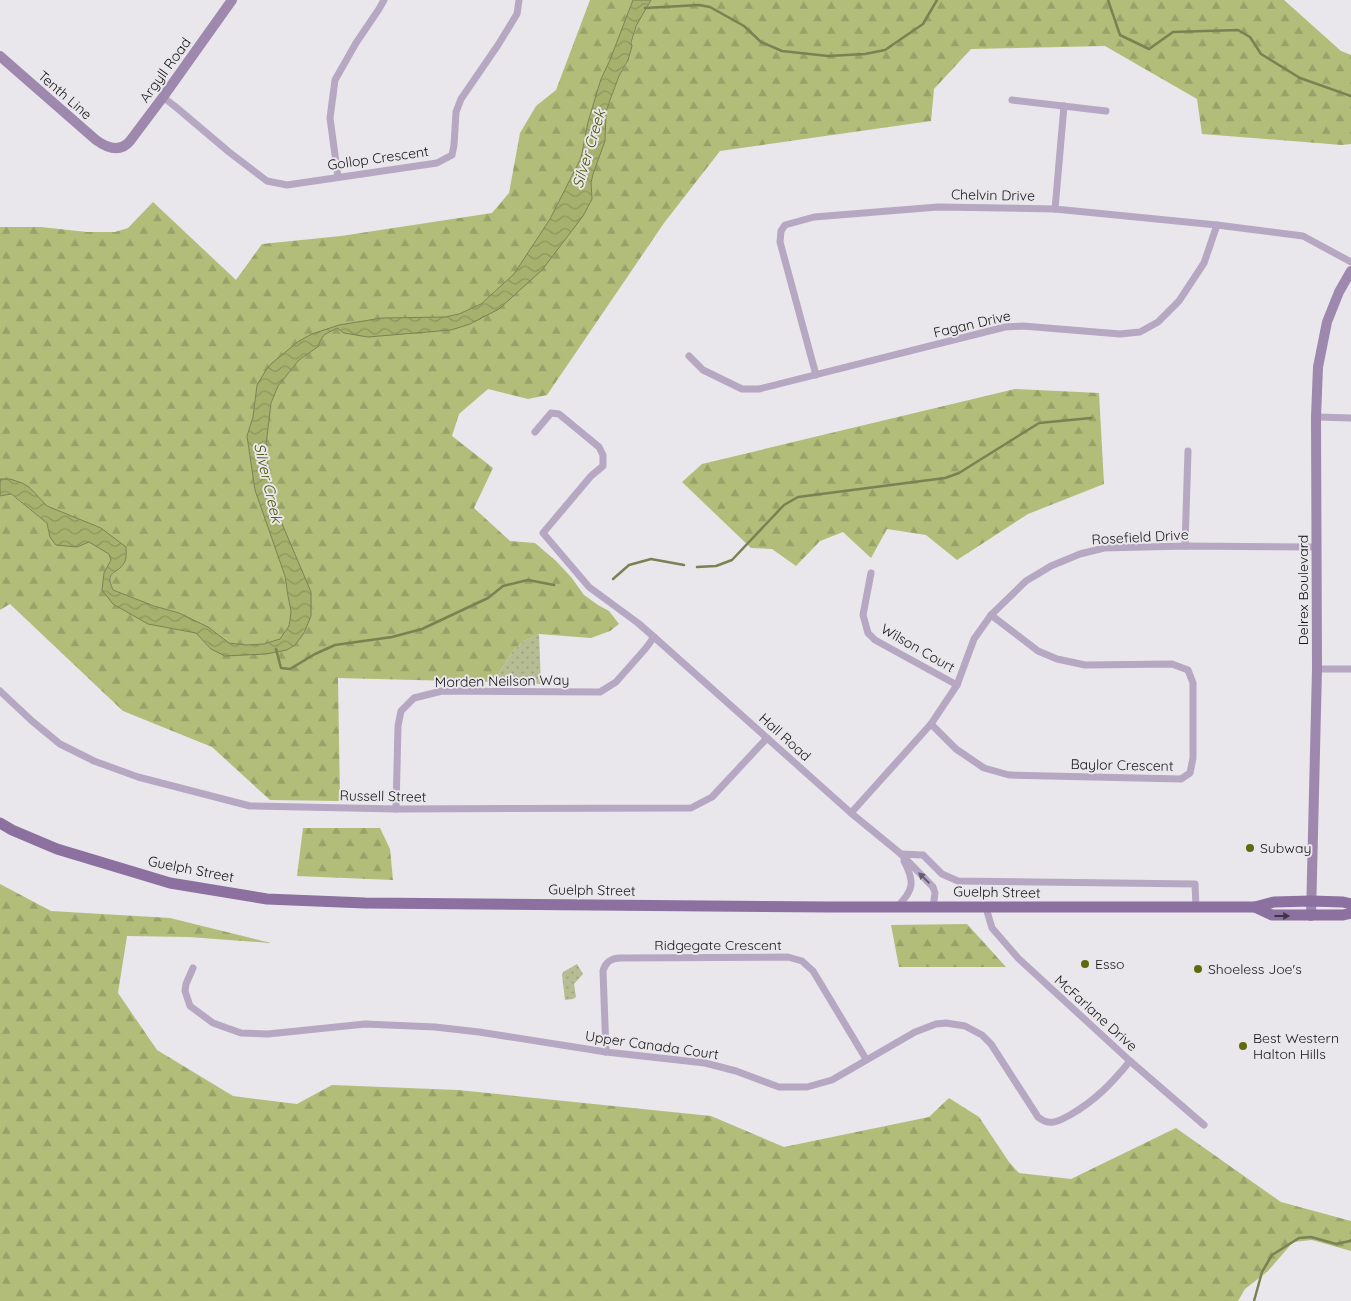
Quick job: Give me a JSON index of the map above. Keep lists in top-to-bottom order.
{
  "streets": {
    "main road": ["Guelph Street"],
    "street": [
      "Argyll Road",
      "Tenth Line",
      "Gollop Crescent",
      "Chelvin Drive",
      "Fagan Drive",
      "Rosefield Drive",
      "Delrex Boulevard",
      "Wilson Court",
      "Morden Neilson Way",
      "Hall Road",
      "Baylor Crescent",
      "Russell Street",
      "Ridgegate Crescent",
      "McFarlane Drive",
      "Upper Canada Court"
    ]
  },
  "crossings": [
    ["Argyll Road", "Tenth Line"],
    ["Argyll Road", "Gollop Crescent"],
    ["Chelvin Drive", "Fagan Drive"],
    ["Rosefield Drive", "Delrex Boulevard"],
    ["Rosefield Drive", "Wilson Court"],
    ["Rosefield Drive", "Hall Road"],
    ["Rosefield Drive", "Baylor Crescent"],
    ["Delrex Boulevard", "Guelph Street"],
    ["Morden Neilson Way", "Hall Road"],
    ["Morden Neilson Way", "Russell Street"],
    ["Hall Road", "Russell Street"],
    ["Hall Road", "Guelph Street"],
    ["Guelph Street", "McFarlane Drive"],
    ["Ridgegate Crescent", "Upper Canada Court"],
    ["McFarlane Drive", "Upper Canada Court"]
  ],
  "water": ["Silver Creek"],
  "places": [
    "Subway",
    "Esso",
    "Shoeless Joe's",
    "Best Western Halton Hills"
  ]
}
